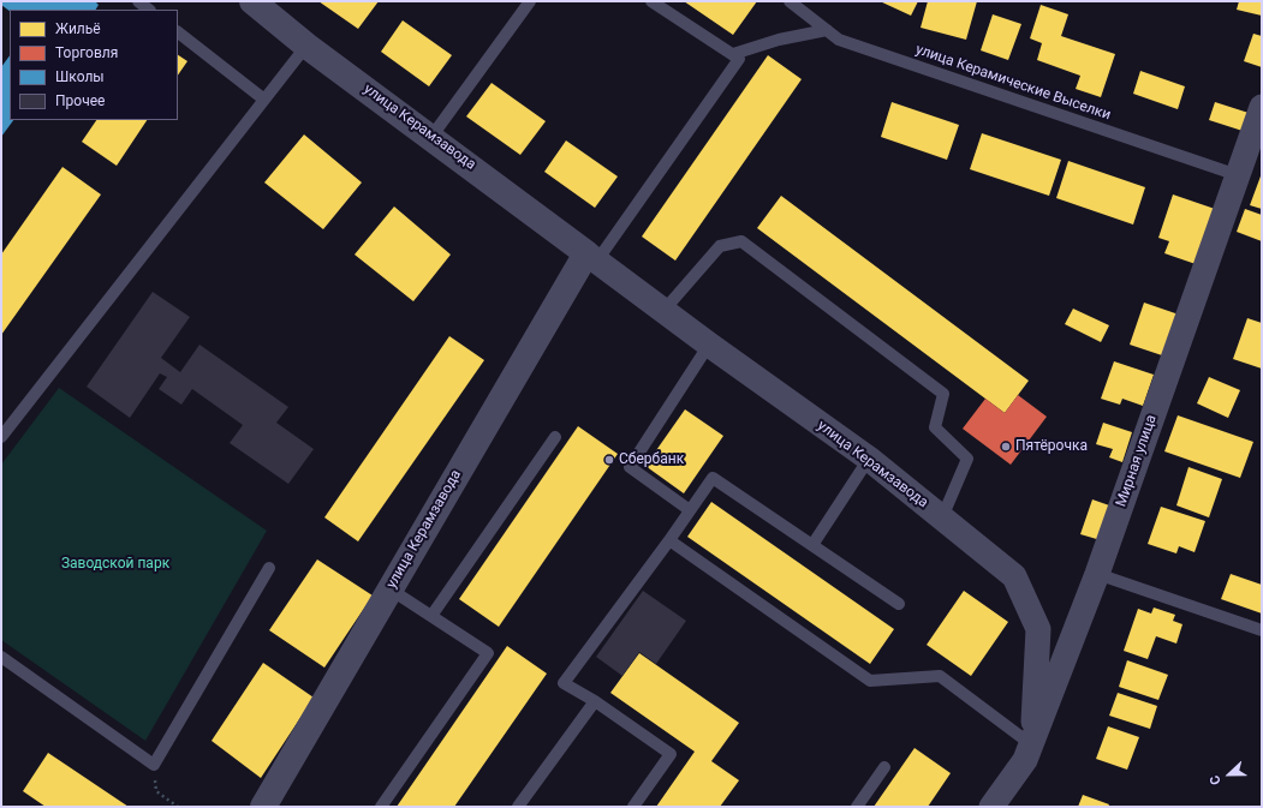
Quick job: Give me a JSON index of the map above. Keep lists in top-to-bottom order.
{
  "streets": {
    "street": ["улица Керамзавода", "Мирная улица"],
    "lane": ["улица Керамические Выселки"]
  },
  "crossings": [
    ["улица Керамические Выселки", "Мирная улица"],
    ["улица Керамзавода", "Мирная улица"]
  ],
  "parks": ["Заводской парк"],
  "places": ["Пятёрочка", "Сбербанк"],
  "legend": [
    "Жильё",
    "Торговля",
    "Школы",
    "Прочее"
  ],
  "north": "left"
}
